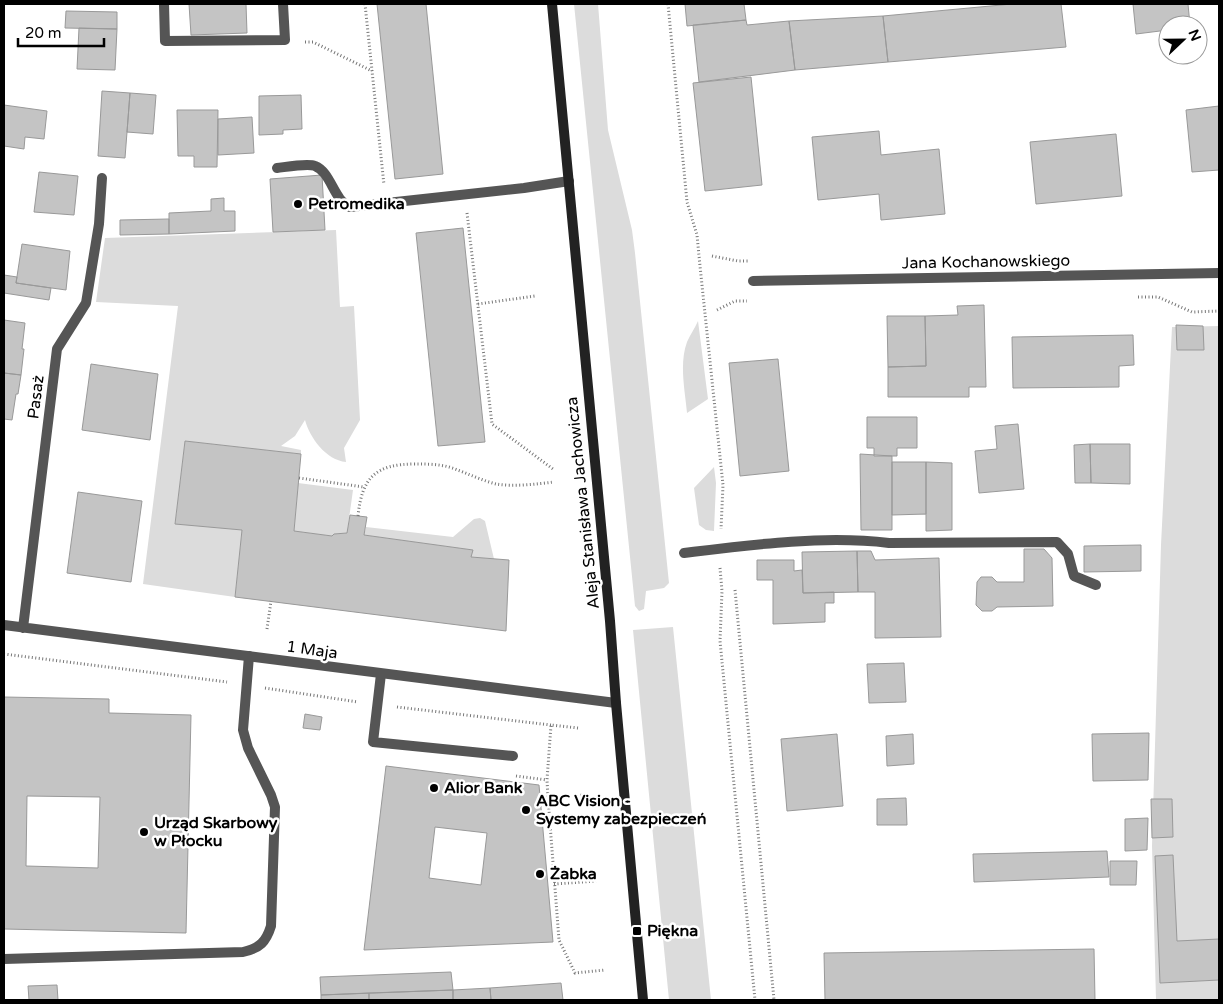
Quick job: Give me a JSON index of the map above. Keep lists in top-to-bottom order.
{
  "streets": {
    "main road": ["Aleja Stanisława Jachowicza"],
    "street": ["Jana Kochanowskiego", "Pasaż", "1 Maja"]
  },
  "crossings": [
    ["Pasaż", "1 Maja"],
    ["Aleja Stanisława Jachowicza", "1 Maja"]
  ],
  "places": {
    "other": [
      "Petromedika",
      "Alior Bank",
      "ABC Vision - Systemy zabezpieczeń",
      "Urząd Skarbowy w Płocku",
      "Żabka"
    ],
    "transit": ["Piękna"]
  },
  "scale_bar": "20 m",
  "north": "right"
}
